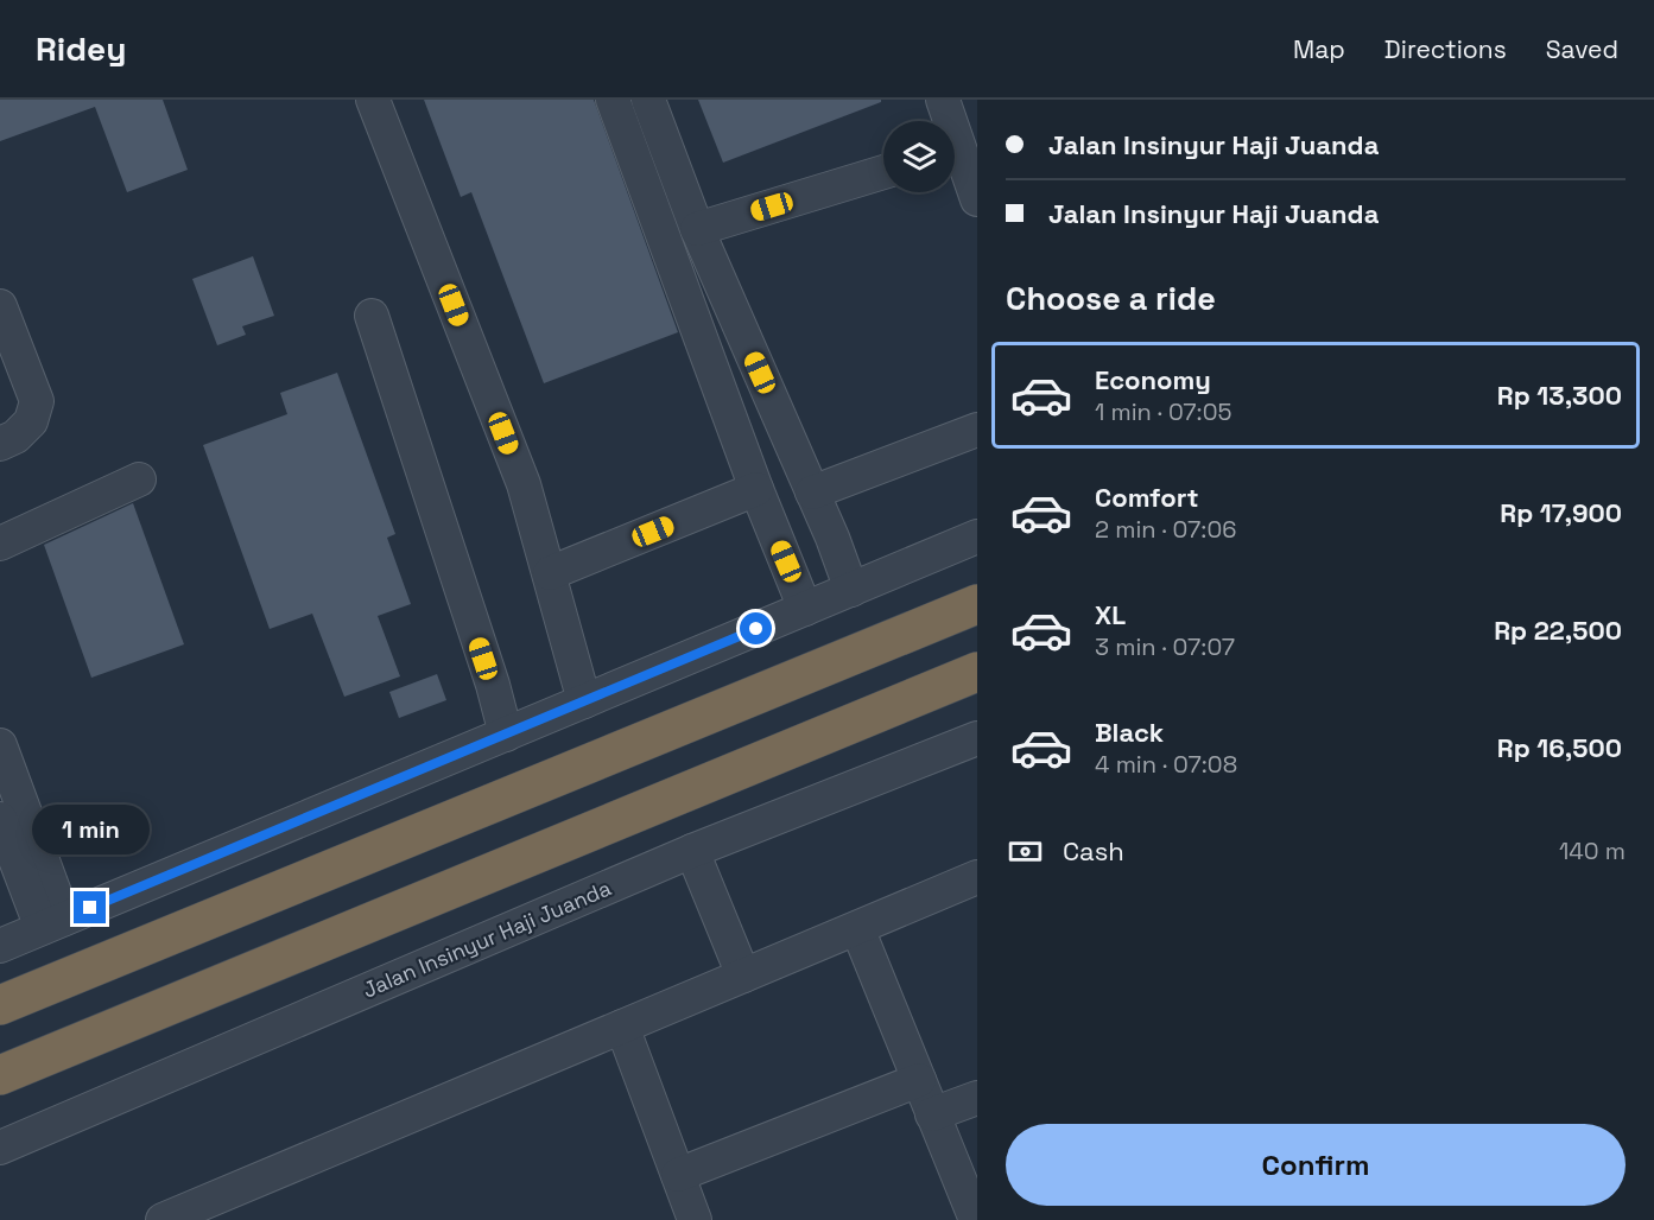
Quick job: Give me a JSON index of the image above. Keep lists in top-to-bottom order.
{
  "streets": {
    "street": ["Jalan Insinyur Haji Juanda"]
  },
  "page": {
    "header": "Ridey",
    "nav": ["Map", "Directions", "Saved"],
    "banner": ["Jalan Insinyur Haji Juanda", "Jalan Insinyur Haji Juanda"],
    "heading": "Choose a ride",
    "list": [
      {
        "name": "Economy",
        "note": "1 min · 07:05",
        "value": "Rp 13,300"
      },
      {
        "name": "Comfort",
        "note": "2 min · 07:06",
        "value": "Rp 17,900"
      },
      {
        "name": "XL",
        "note": "3 min · 07:07",
        "value": "Rp 22,500"
      },
      {
        "name": "Black",
        "note": "4 min · 07:08",
        "value": "Rp 16,500"
      }
    ],
    "bubble": "1 min",
    "pay": ["Cash", "140 m"],
    "buttons": "Confirm"
  }
}
